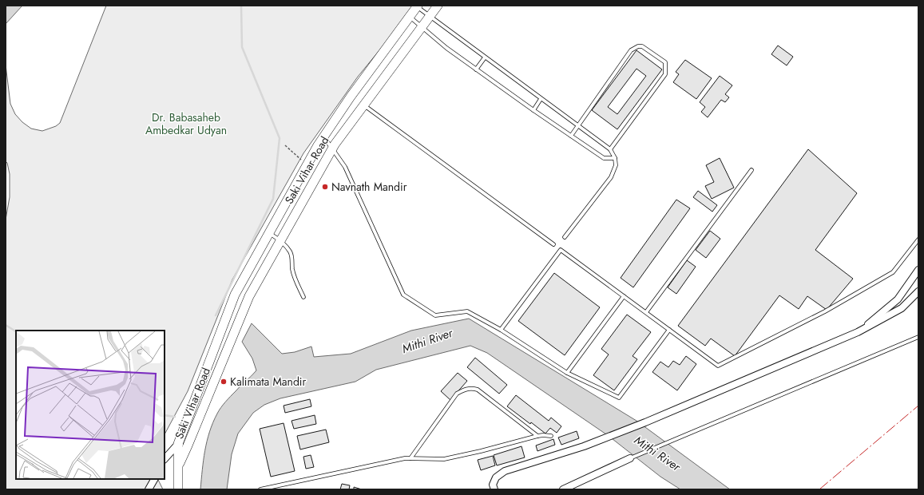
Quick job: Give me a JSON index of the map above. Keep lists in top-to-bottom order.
{
  "streets": {
    "main road": ["Saki Vihar Road"]
  },
  "water": ["Mithi River"],
  "parks": ["Dr. Babasaheb Ambedkar Udyan"],
  "places": ["Navnath Mandir", "Kalimata Mandir"]
}
